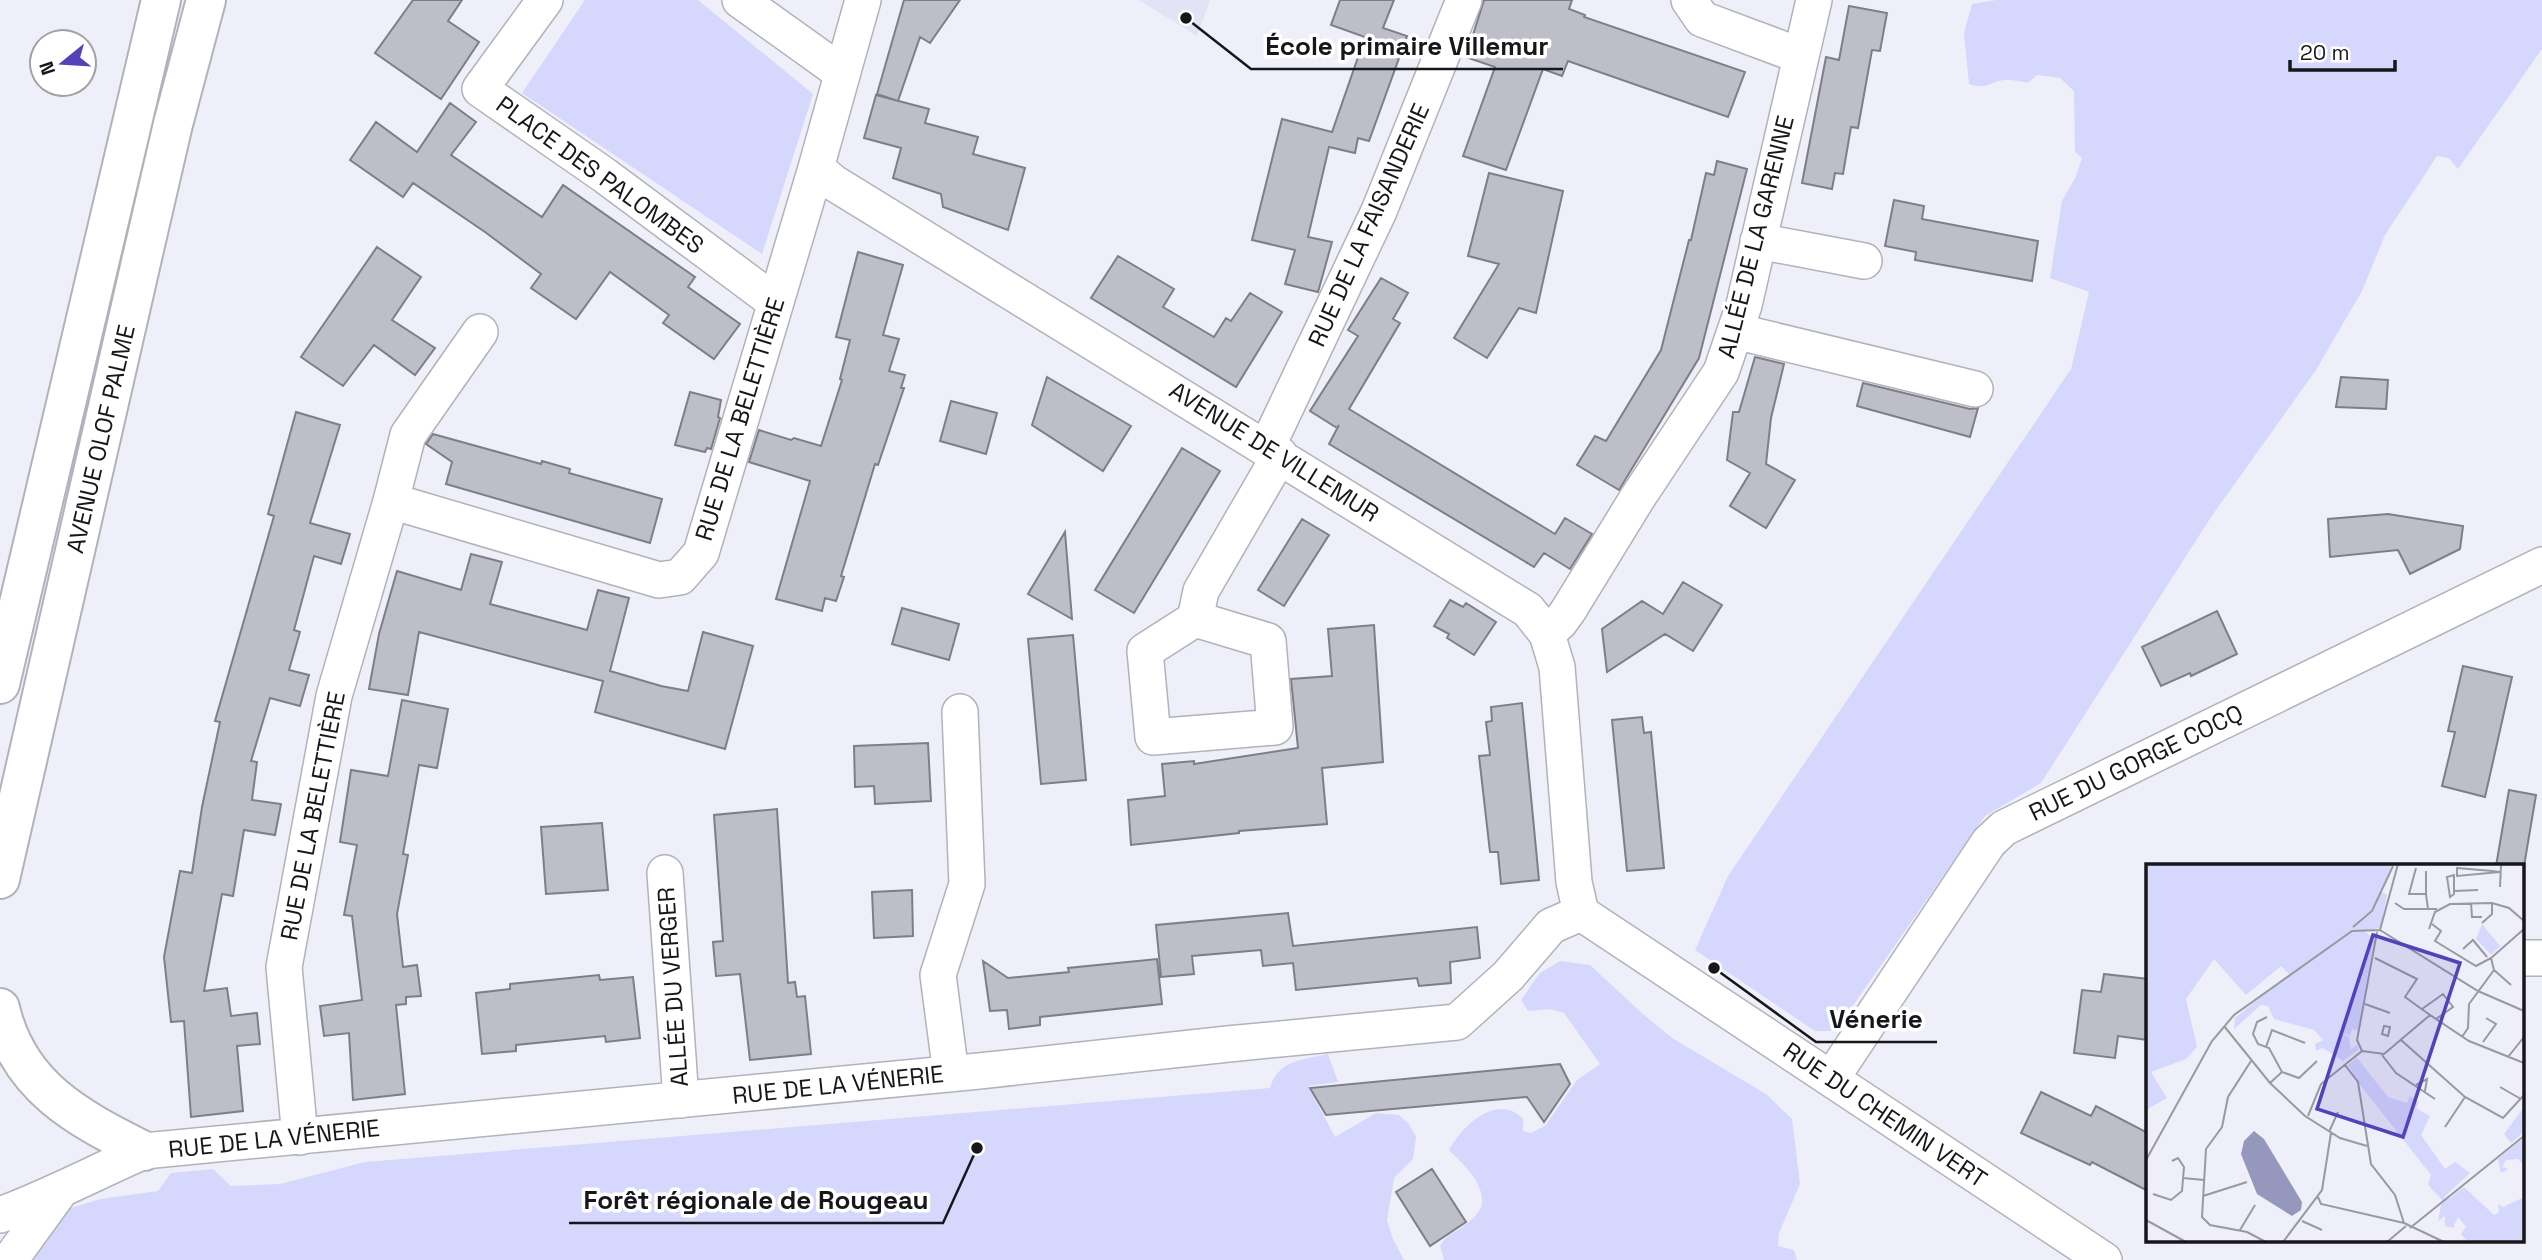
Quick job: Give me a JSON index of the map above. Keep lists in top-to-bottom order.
{
  "streets": {
    "main road": ["AVENUE OLOF PALME"],
    "street": [
      "PLACE DES PALOMBES",
      "RUE DE LA FAISANDERIE",
      "ALLÉE DE LA GARENNE",
      "RUE DE LA BELETTIÈRE",
      "AVENUE DE VILLEMUR",
      "RUE DU GORGE COCQ",
      "ALLÉE DU VERGER",
      "RUE DE LA VÉNERIE",
      "RUE DU CHEMIN VERT"
    ]
  },
  "crossings": [
    ["PLACE DES PALOMBES", "RUE DE LA BELETTIÈRE"],
    ["RUE DE LA FAISANDERIE", "AVENUE DE VILLEMUR"],
    ["ALLÉE DE LA GARENNE", "AVENUE DE VILLEMUR"],
    ["RUE DE LA BELETTIÈRE", "AVENUE DE VILLEMUR"],
    ["RUE DE LA BELETTIÈRE", "RUE DE LA VÉNERIE"],
    ["AVENUE DE VILLEMUR", "RUE DE LA VÉNERIE"],
    ["AVENUE DE VILLEMUR", "RUE DU CHEMIN VERT"],
    ["RUE DU GORGE COCQ", "RUE DU CHEMIN VERT"],
    ["ALLÉE DU VERGER", "RUE DE LA VÉNERIE"],
    ["RUE DE LA VÉNERIE", "RUE DU CHEMIN VERT"]
  ],
  "places": ["École primaire Villemur", "Vénerie", "Forêt régionale de Rougeau"],
  "scale_bar": "20 m",
  "north": "left"
}
